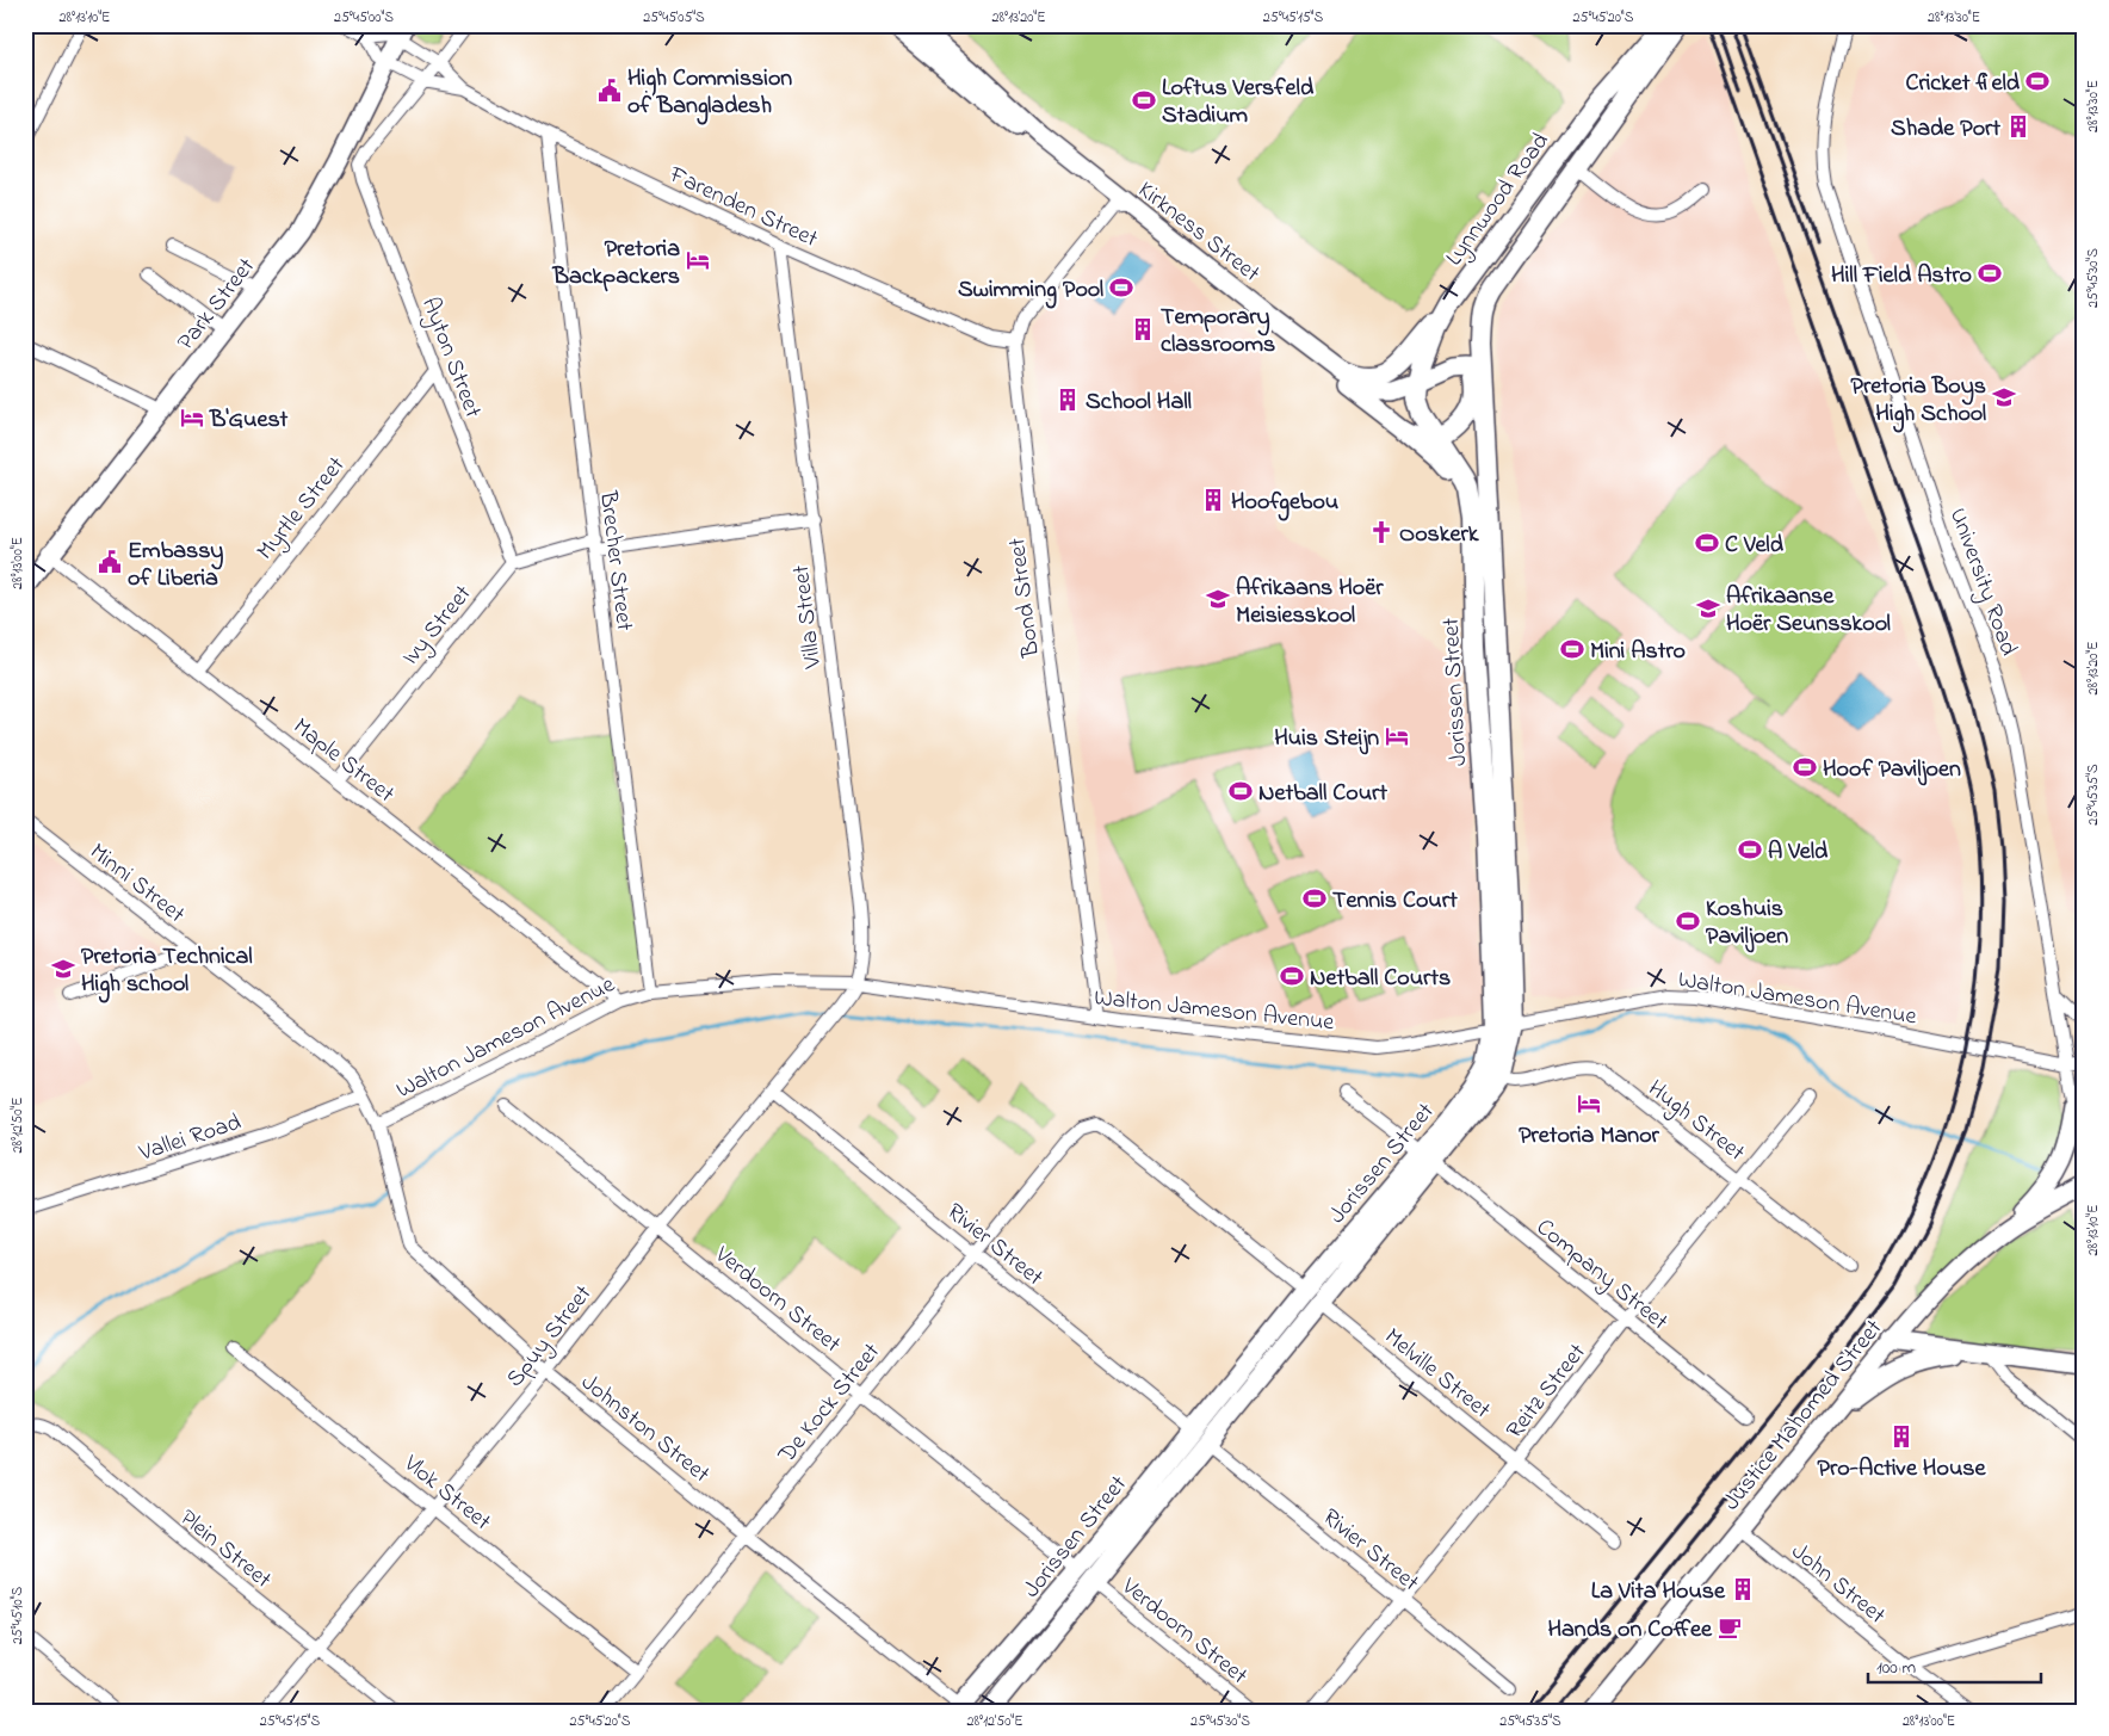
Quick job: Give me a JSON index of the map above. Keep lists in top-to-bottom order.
{
  "streets": {
    "main road": ["Lynnwood Road", "Jorissen Street"],
    "street": [
      "Farenden Street",
      "Kirkness Street",
      "Park Street",
      "Ayton Street",
      "Myrtle Street",
      "Brecher Street",
      "University Road",
      "Bond Street",
      "Villa Street",
      "Ivy Street",
      "Maple Street",
      "Minni Street",
      "Walton Jameson Avenue",
      "Hugh Street",
      "Vallei Road",
      "Rivier Street",
      "Company Street",
      "Verdoorn Street",
      "Spuy Street",
      "Melville Street",
      "Reitz Street",
      "De Kock Street",
      "Justice Mahomed Street",
      "Johnston Street",
      "Vlok Street",
      "Plein Street",
      "John Street"
    ]
  },
  "crossings": [
    ["Lynnwood Road", "Kirkness Street"],
    ["Lynnwood Road", "Jorissen Street"],
    ["Farenden Street", "Park Street"],
    ["Farenden Street", "Ayton Street"],
    ["Farenden Street", "Brecher Street"],
    ["Farenden Street", "Bond Street"],
    ["Farenden Street", "Villa Street"],
    ["Kirkness Street", "Bond Street"],
    ["Park Street", "Maple Street"],
    ["Ayton Street", "Myrtle Street"],
    ["Ayton Street", "Ivy Street"],
    ["Myrtle Street", "Maple Street"],
    ["Brecher Street", "Walton Jameson Avenue"],
    ["University Road", "Walton Jameson Avenue"],
    ["Bond Street", "Walton Jameson Avenue"],
    ["Villa Street", "Walton Jameson Avenue"],
    ["Villa Street", "Spuy Street"],
    ["Ivy Street", "Maple Street"],
    ["Jorissen Street", "Walton Jameson Avenue"],
    ["Jorissen Street", "Hugh Street"],
    ["Jorissen Street", "Rivier Street"],
    ["Jorissen Street", "Company Street"],
    ["Jorissen Street", "Verdoorn Street"],
    ["Jorissen Street", "Melville Street"],
    ["Jorissen Street", "De Kock Street"],
    ["Jorissen Street", "Johnston Street"],
    ["Maple Street", "Walton Jameson Avenue"],
    ["Minni Street", "Walton Jameson Avenue"],
    ["Minni Street", "Vallei Road"],
    ["Minni Street", "Johnston Street"],
    ["Walton Jameson Avenue", "Spuy Street"],
    ["Walton Jameson Avenue", "Johnston Street"],
    ["Hugh Street", "Reitz Street"],
    ["Rivier Street", "Spuy Street"],
    ["Rivier Street", "Reitz Street"],
    ["Rivier Street", "De Kock Street"],
    ["Company Street", "Reitz Street"],
    ["Verdoorn Street", "Spuy Street"],
    ["Verdoorn Street", "De Kock Street"],
    ["Spuy Street", "Johnston Street"],
    ["Spuy Street", "Vlok Street"],
    ["Spuy Street", "Plein Street"],
    ["Melville Street", "Reitz Street"],
    ["De Kock Street", "Johnston Street"],
    ["De Kock Street", "Vlok Street"],
    ["Justice Mahomed Street", "John Street"]
  ],
  "places": {
    "sports": [
      "Cricket field",
      "Loftus Versfeld Stadium",
      "Hill Field Astro",
      "Swimming Pool",
      "C Veld",
      "Mini Astro",
      "Hoof Paviljoen",
      "Netball Court",
      "A Veld",
      "Tennis Court",
      "Koshuis Paviljoen",
      "Netball Courts"
    ],
    "public building": ["High Commission of Bangladesh", "Embassy of Liberia"],
    "building": [
      "Shade Port",
      "Temporary classrooms",
      "School Hall",
      "Hoofgebou",
      "Pro-Active House",
      "La Vita House"
    ],
    "hotel": [
      "Pretoria Backpackers",
      "B'Guest",
      "Huis Steijn",
      "Pretoria Manor"
    ],
    "school or university": [
      "Pretoria Boys High School",
      "Afrikaans Hoër Meisiesskool",
      "Afrikaanse Hoër Seunsskool",
      "Pretoria Technical High school"
    ],
    "church": ["Ooskerk"],
    "cafe": ["Hands on Coffee"]
  },
  "scale_bar": "100 m",
  "coordinates": [
    "28°13'10\"E",
    "25°45'00\"S",
    "25°45'05\"S",
    "28°13'20\"E",
    "25°45'15\"S",
    "25°45'20\"S",
    "28°13'30\"E",
    "25°45'30\"S",
    "28°13'00\"E",
    "25°45'35\"S",
    "28°12'50\"E",
    "25°45'10\"S"
  ]
}
